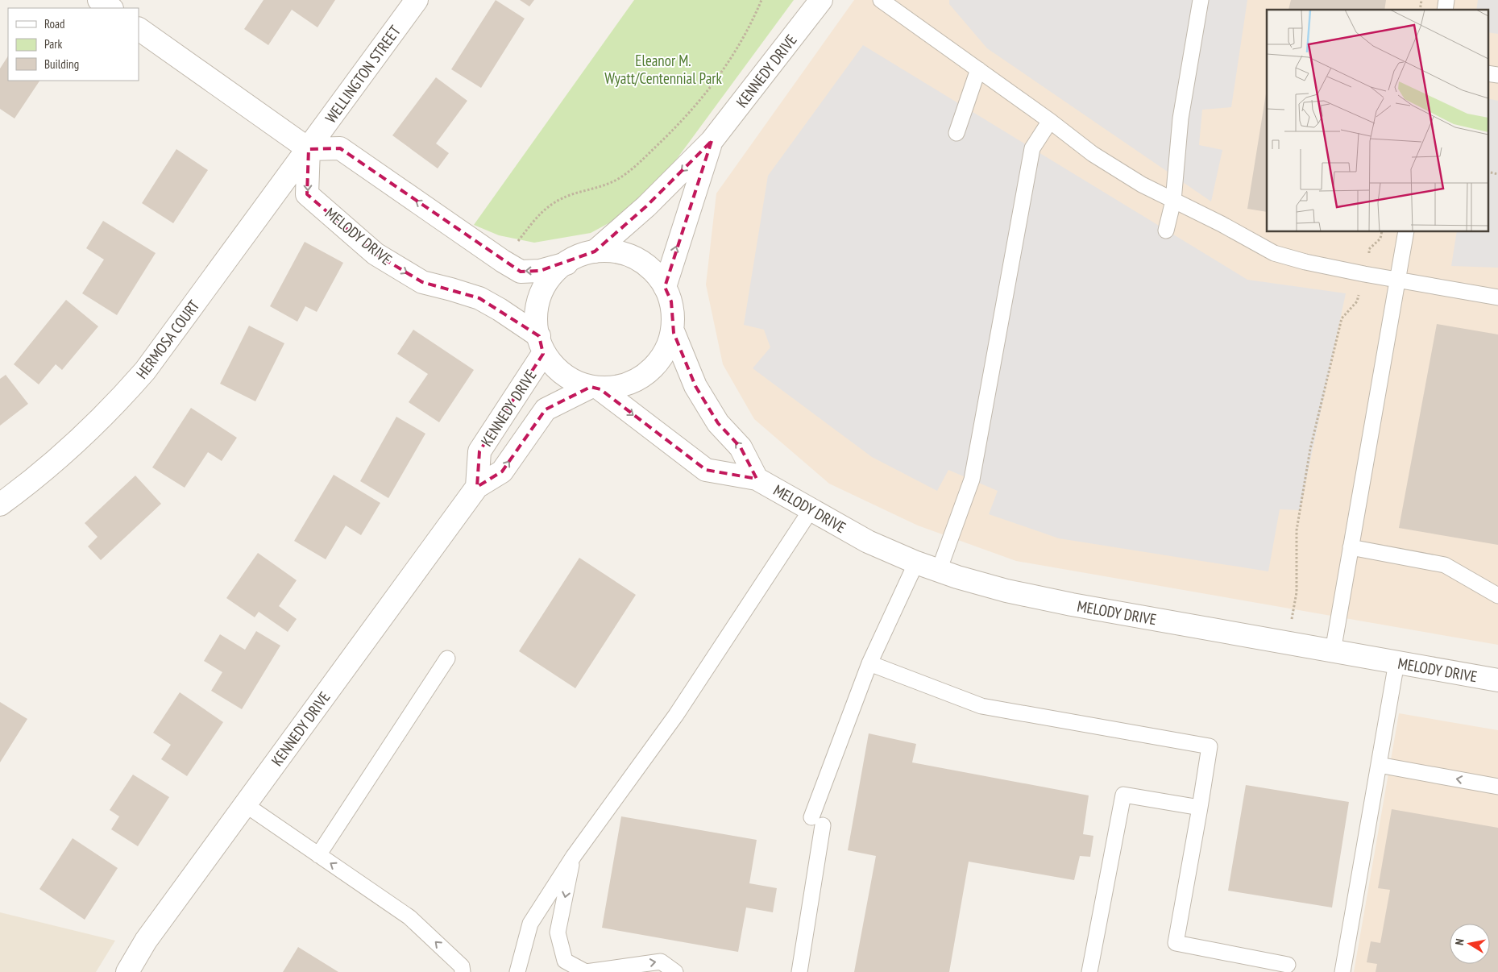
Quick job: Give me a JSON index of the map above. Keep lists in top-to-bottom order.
{
  "streets": {
    "street": [
      "KENNEDY DRIVE",
      "WELLINGTON STREET",
      "MELODY DRIVE",
      "HERMOSA COURT"
    ]
  },
  "crossings": [
    ["KENNEDY DRIVE", "MELODY DRIVE"],
    ["WELLINGTON STREET", "MELODY DRIVE"],
    ["WELLINGTON STREET", "HERMOSA COURT"],
    ["MELODY DRIVE", "HERMOSA COURT"]
  ],
  "parks": ["Eleanor M. Wyatt/Centennial Park"],
  "legend": ["Road", "Park", "Building"],
  "north": "left"
}
